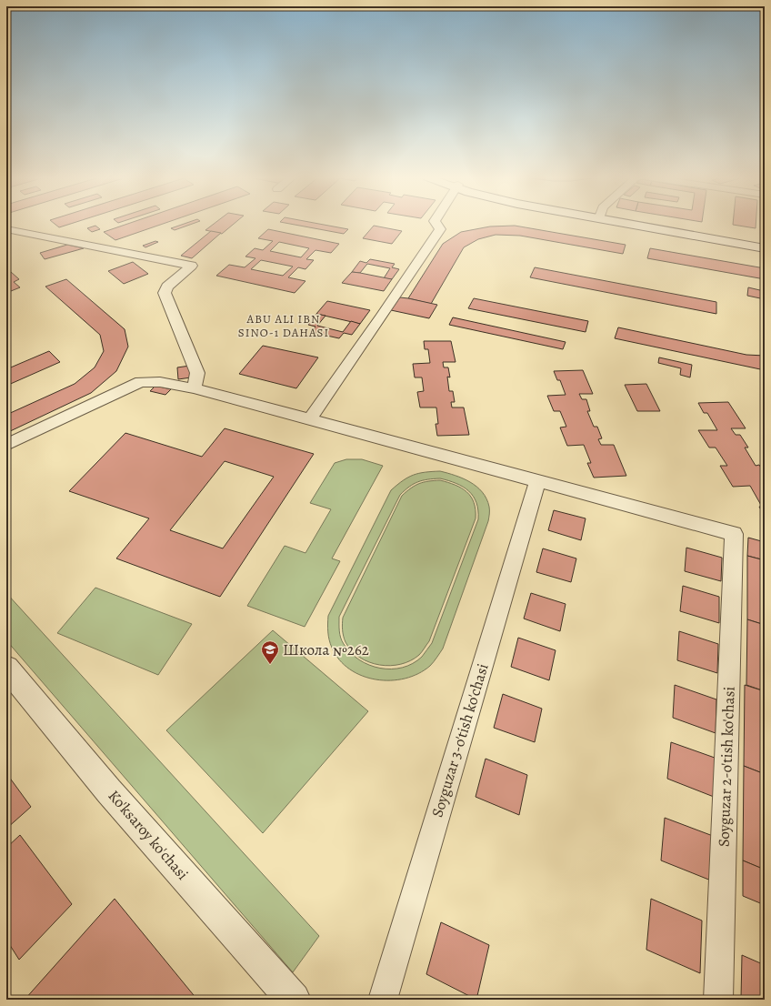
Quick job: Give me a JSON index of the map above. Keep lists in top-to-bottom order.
{
  "streets": {
    "main road": ["Ko'ksaroy ko'chasi"],
    "street": ["Soyguzar 3-o'tish ko'chasi", "Soyguzar 2-o'tish ko'chasi"]
  },
  "crossings": [
    ["Soyguzar 3-o'tish ko'chasi", "Soyguzar 2-o'tish ko'chasi"]
  ],
  "districts": ["ABU ALI IBN SINO-1 DAHASI"],
  "places": {
    "school or university": ["Школа №262"]
  }
}
